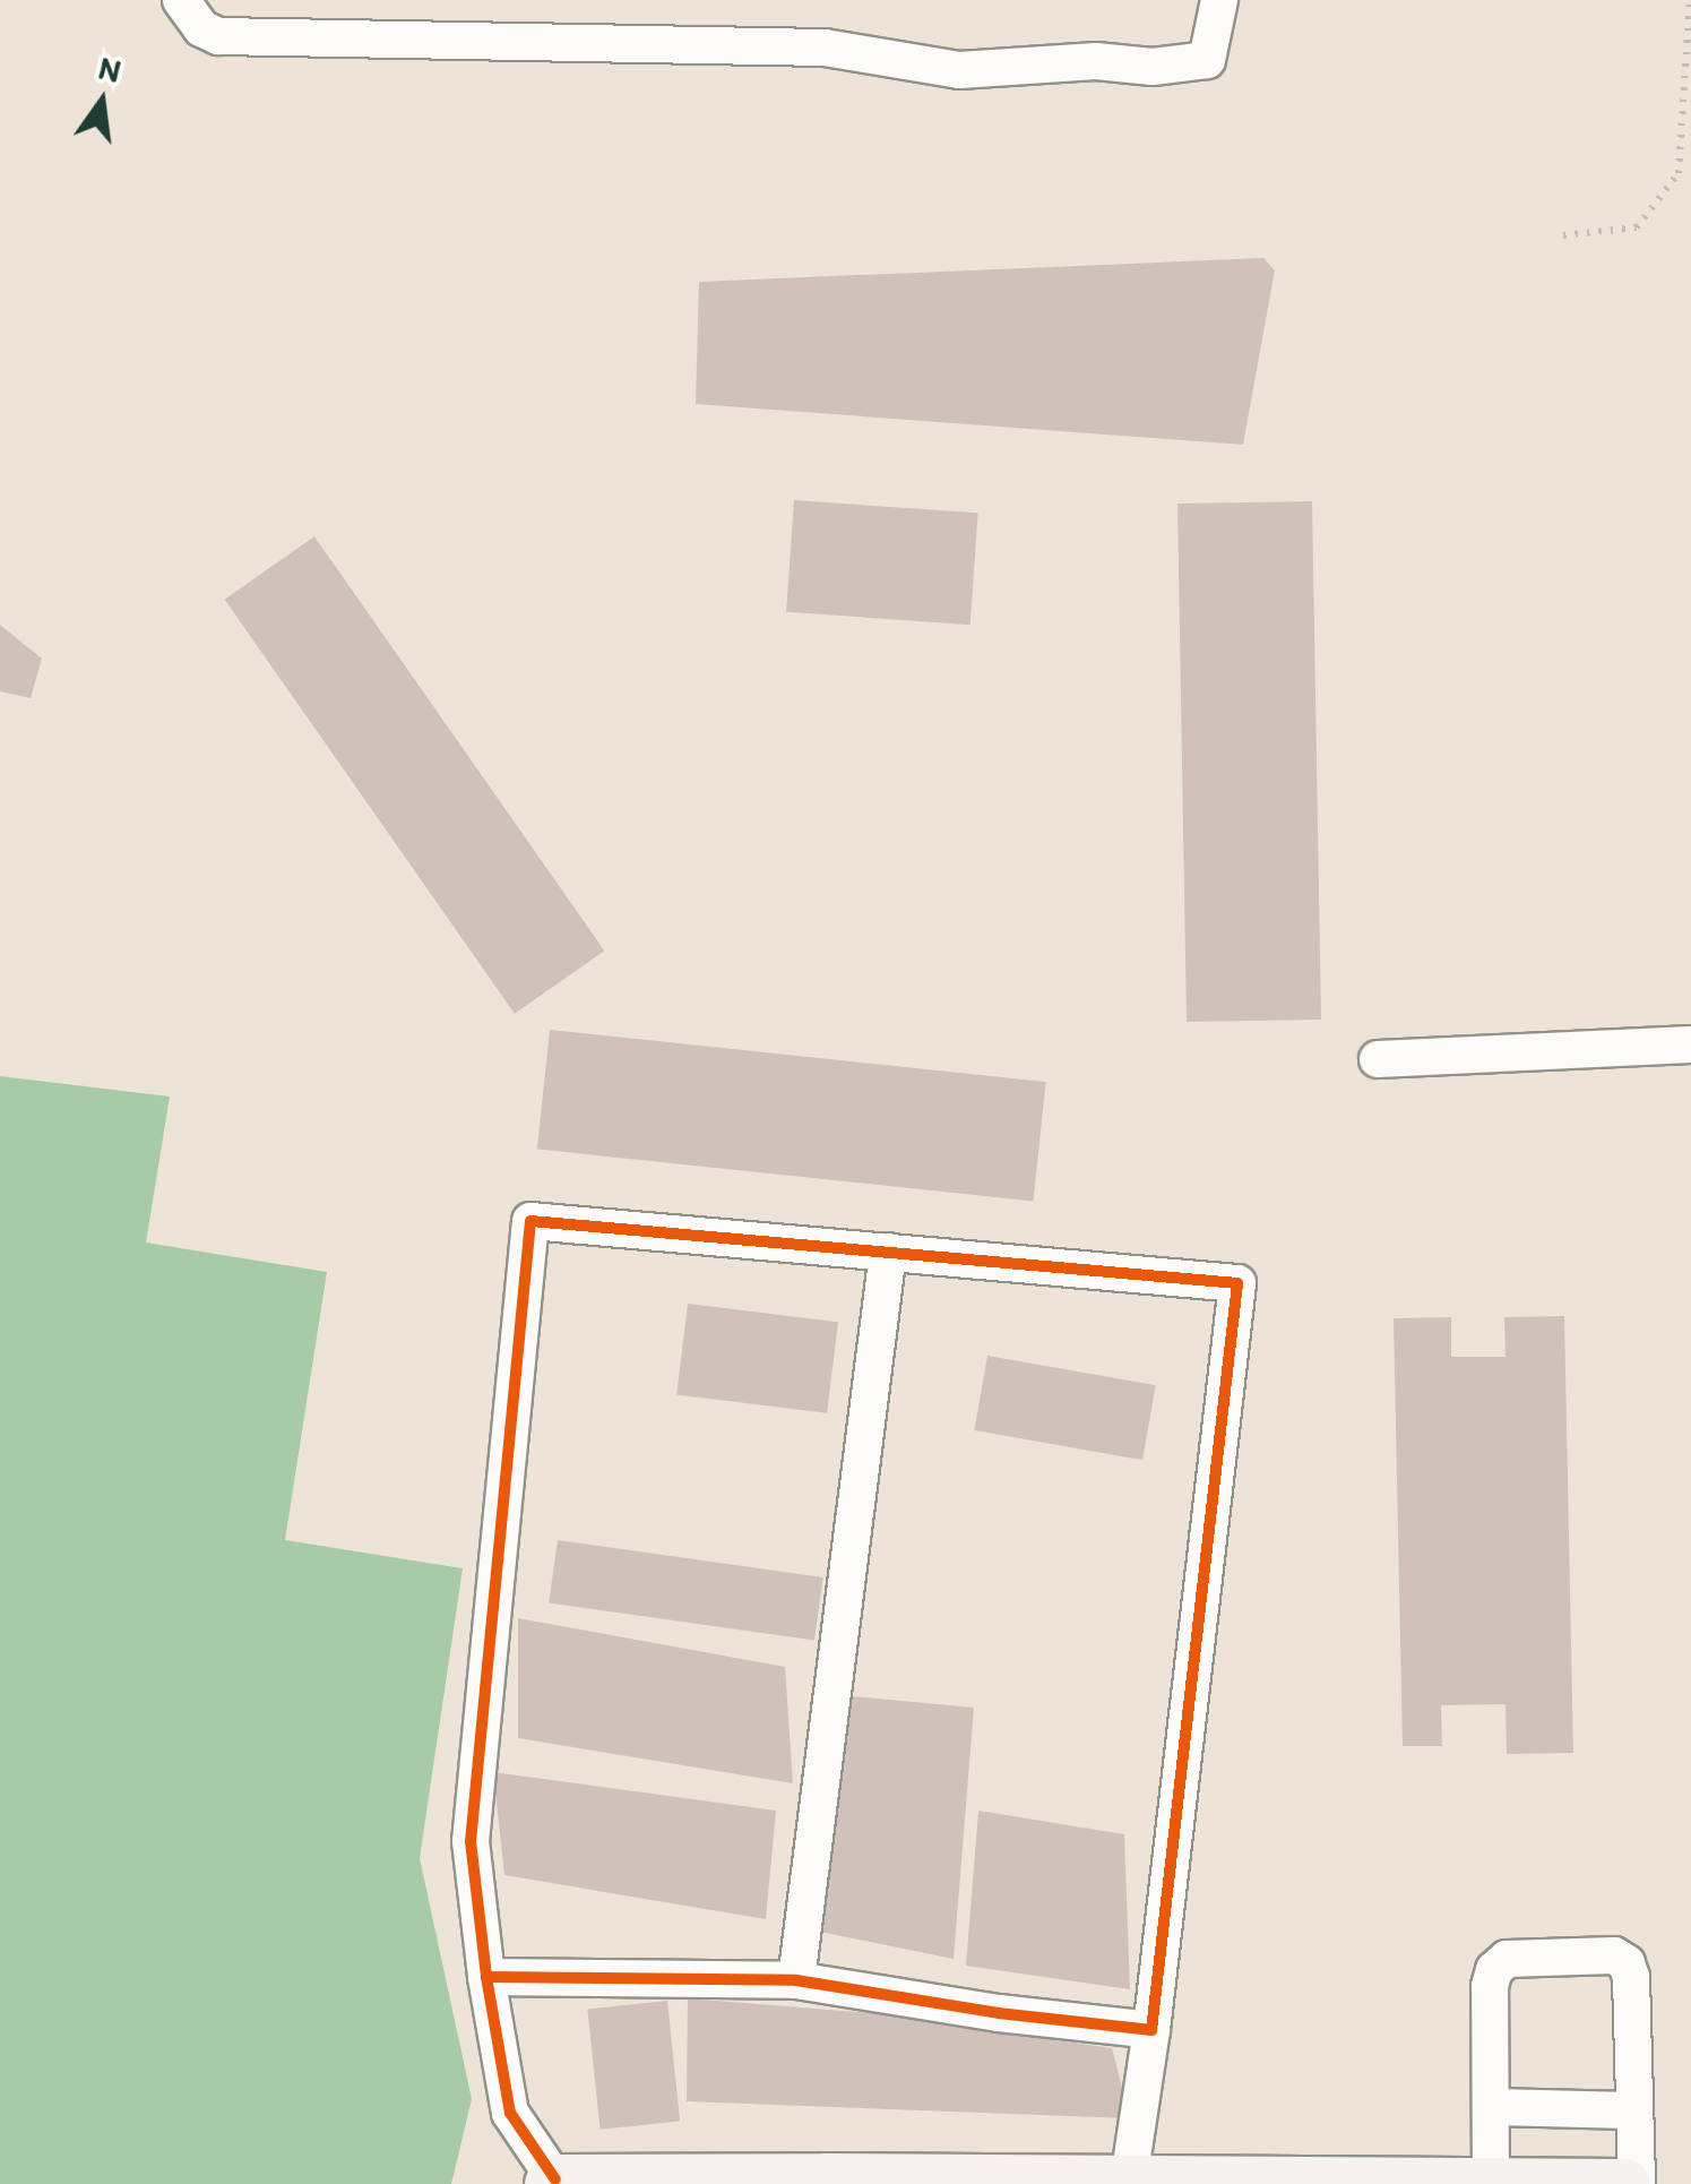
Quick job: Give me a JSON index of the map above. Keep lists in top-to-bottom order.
{
  "north": "top"
}
